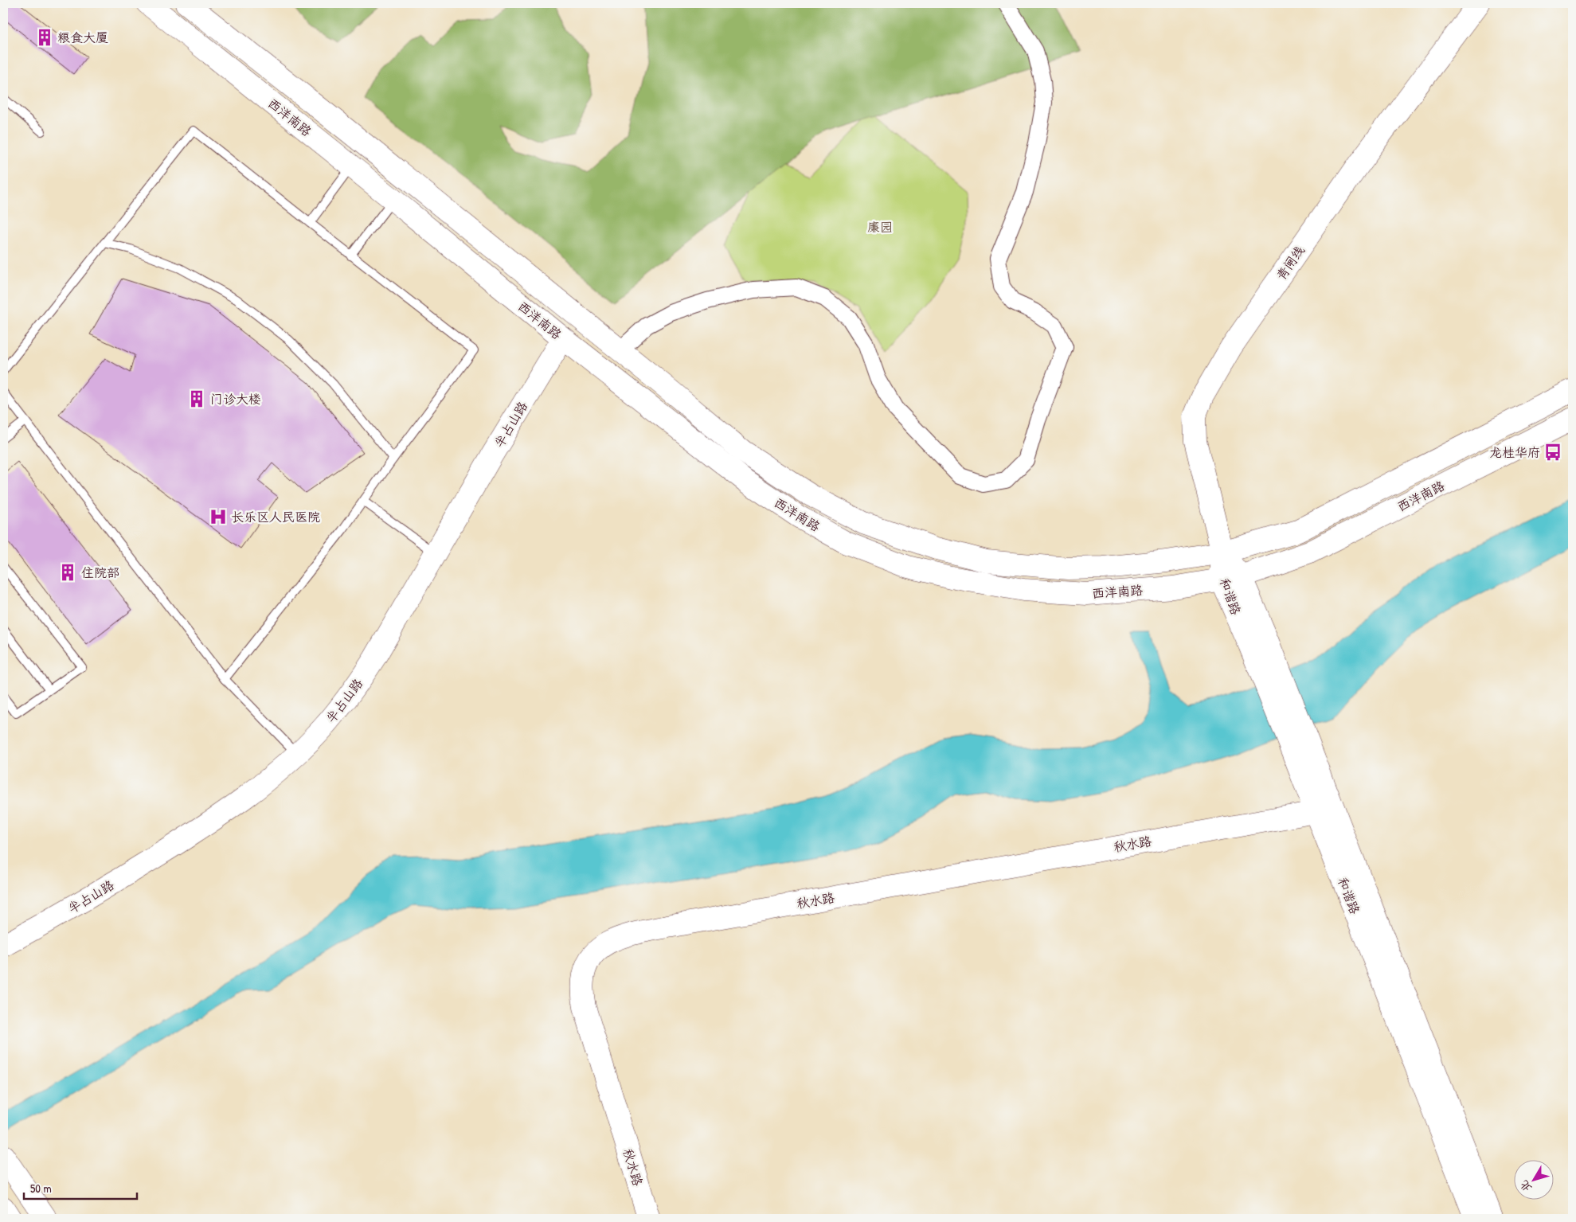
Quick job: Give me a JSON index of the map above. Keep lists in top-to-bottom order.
{
  "streets": {
    "main road": [
      "西洋南路",
      "青闸线",
      "半占山路",
      "和谐路",
      "秋水路"
    ]
  },
  "crossings": [
    ["西洋南路", "青闸线"],
    ["西洋南路", "半占山路"],
    ["西洋南路", "和谐路"],
    ["青闸线", "和谐路"],
    ["和谐路", "秋水路"]
  ],
  "parks": ["廉园"],
  "places": {
    "building": ["粮食大厦", "门诊大楼", "住院部"],
    "bus stop": ["龙桂华府"],
    "hospital": ["长乐区人民医院"]
  },
  "scale_bar": "50 m",
  "north": "bottom left"
}
